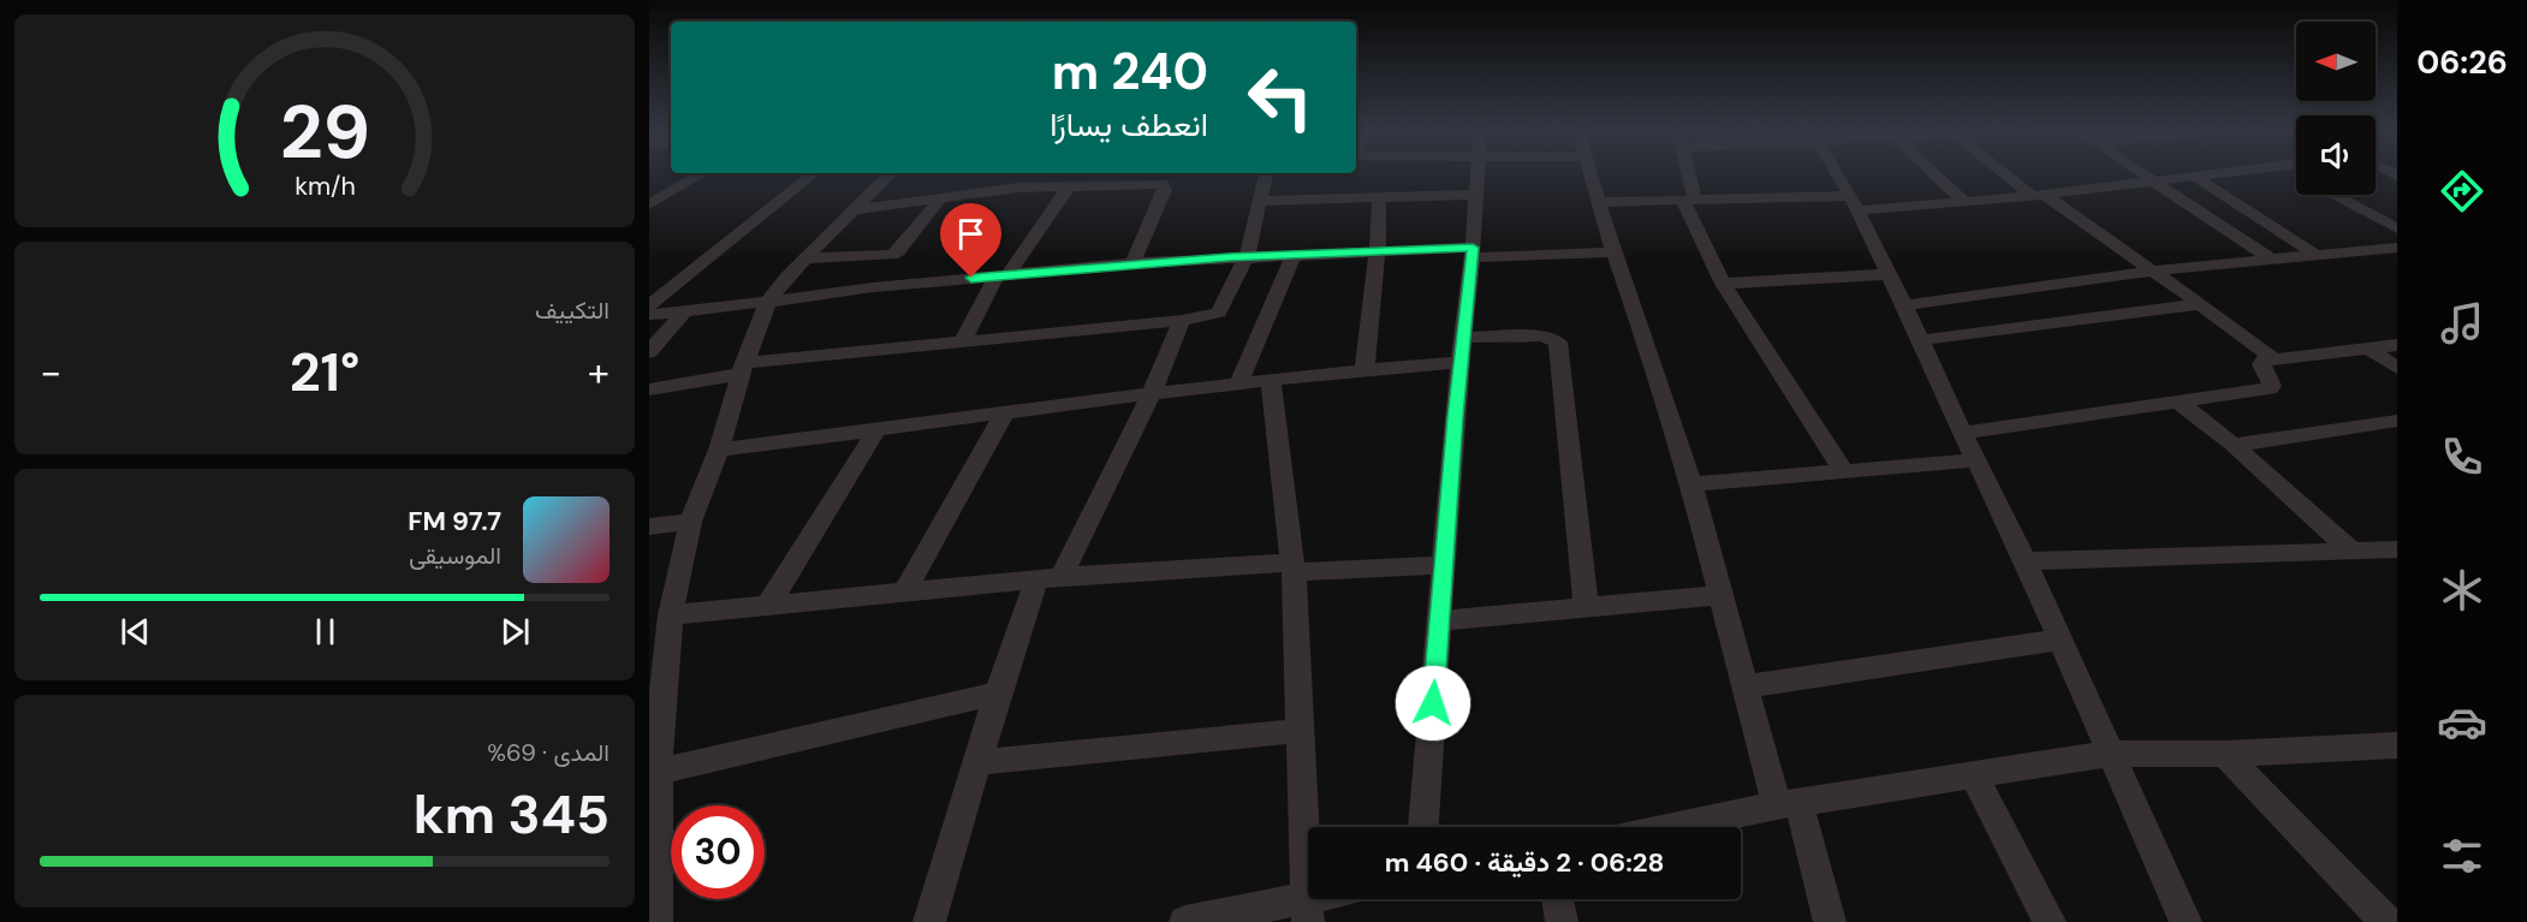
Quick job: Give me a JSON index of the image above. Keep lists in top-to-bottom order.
{
  "north": "left",
  "page": {
    "tabs": "06:26",
    "turn": ["240 m", "انعطف يسارًا"],
    "tile": [
      "التكييف",
      ["المدى · 69%", "345 km"]
    ],
    "heat": ["−", "21°", "+"],
    "song": ["97.7 FM", "الموسيقى"],
    "limit": "30",
    "trip": "06:28 · 2 دقيقة · 460 m",
    "gauge": ["29", "km/h"]
  }
}
